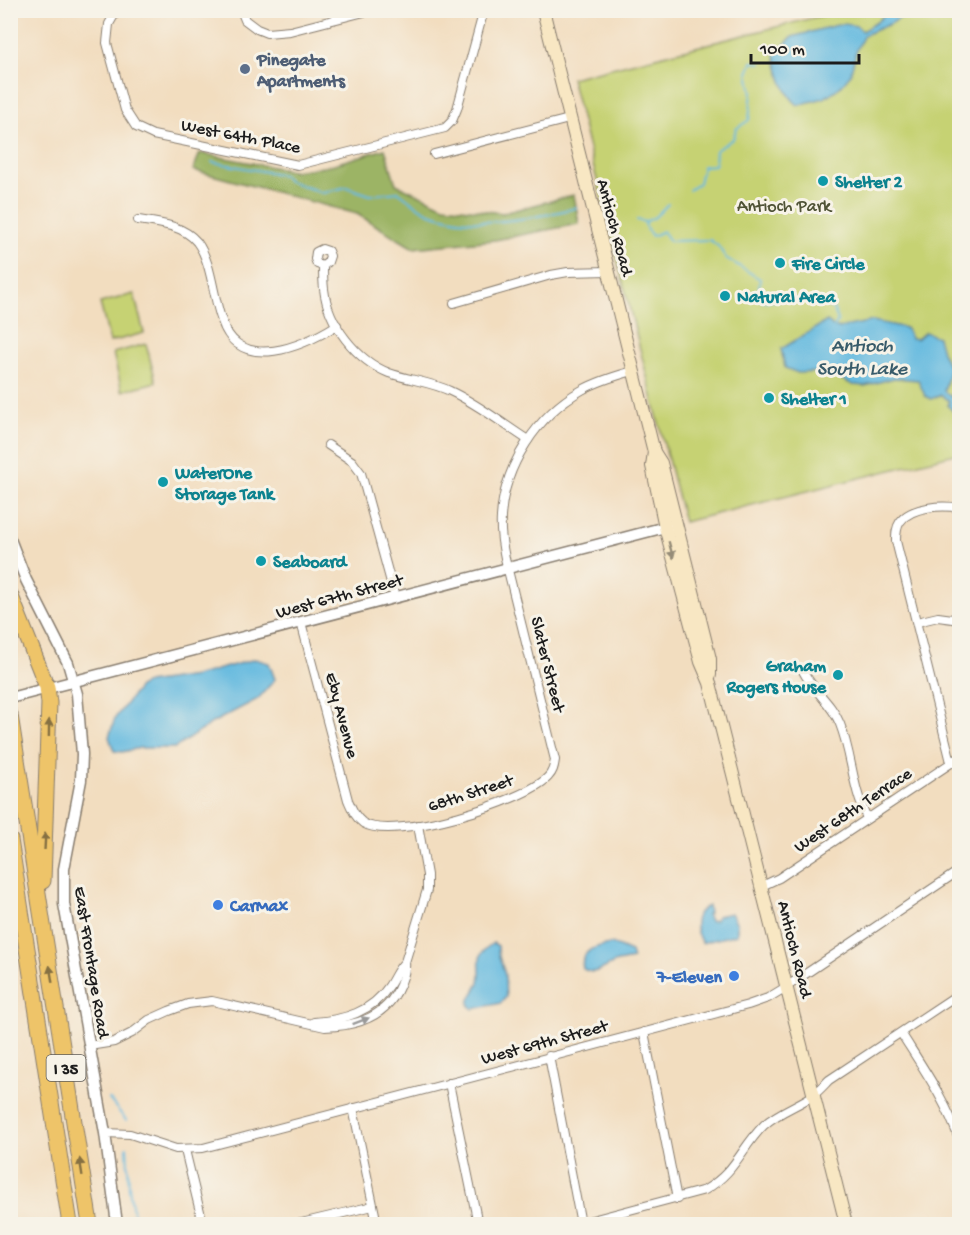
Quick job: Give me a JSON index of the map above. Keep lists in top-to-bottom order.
{
  "streets": {
    "highway": ["I 35"],
    "main road": ["Antioch Road"],
    "street": [
      "West 64th Place",
      "West 67th Street",
      "Slater Street",
      "Eby Avenue",
      "68th Street",
      "West 68th Terrace",
      "East Frontage Road",
      "West 69th Street"
    ]
  },
  "crossings": [
    ["Antioch Road", "West 67th Street"],
    ["Antioch Road", "Slater Street"],
    ["Antioch Road", "West 68th Terrace"],
    ["Antioch Road", "West 69th Street"],
    ["West 67th Street", "Slater Street"],
    ["West 67th Street", "Eby Avenue"],
    ["West 67th Street", "East Frontage Road"],
    ["Slater Street", "68th Street"],
    ["Eby Avenue", "68th Street"],
    ["East Frontage Road", "West 69th Street"]
  ],
  "water": ["Antioch South Lake"],
  "parks": ["Antioch Park"],
  "places": [
    "Pinegate Apartments",
    "Shelter 2",
    "Fire Circle",
    "Natural Area",
    "Shelter 1",
    "WaterOne Storage Tank",
    "Seaboard",
    "Graham Rogers House",
    "CarMax",
    "7-Eleven"
  ],
  "scale_bar": "100 m"
}
